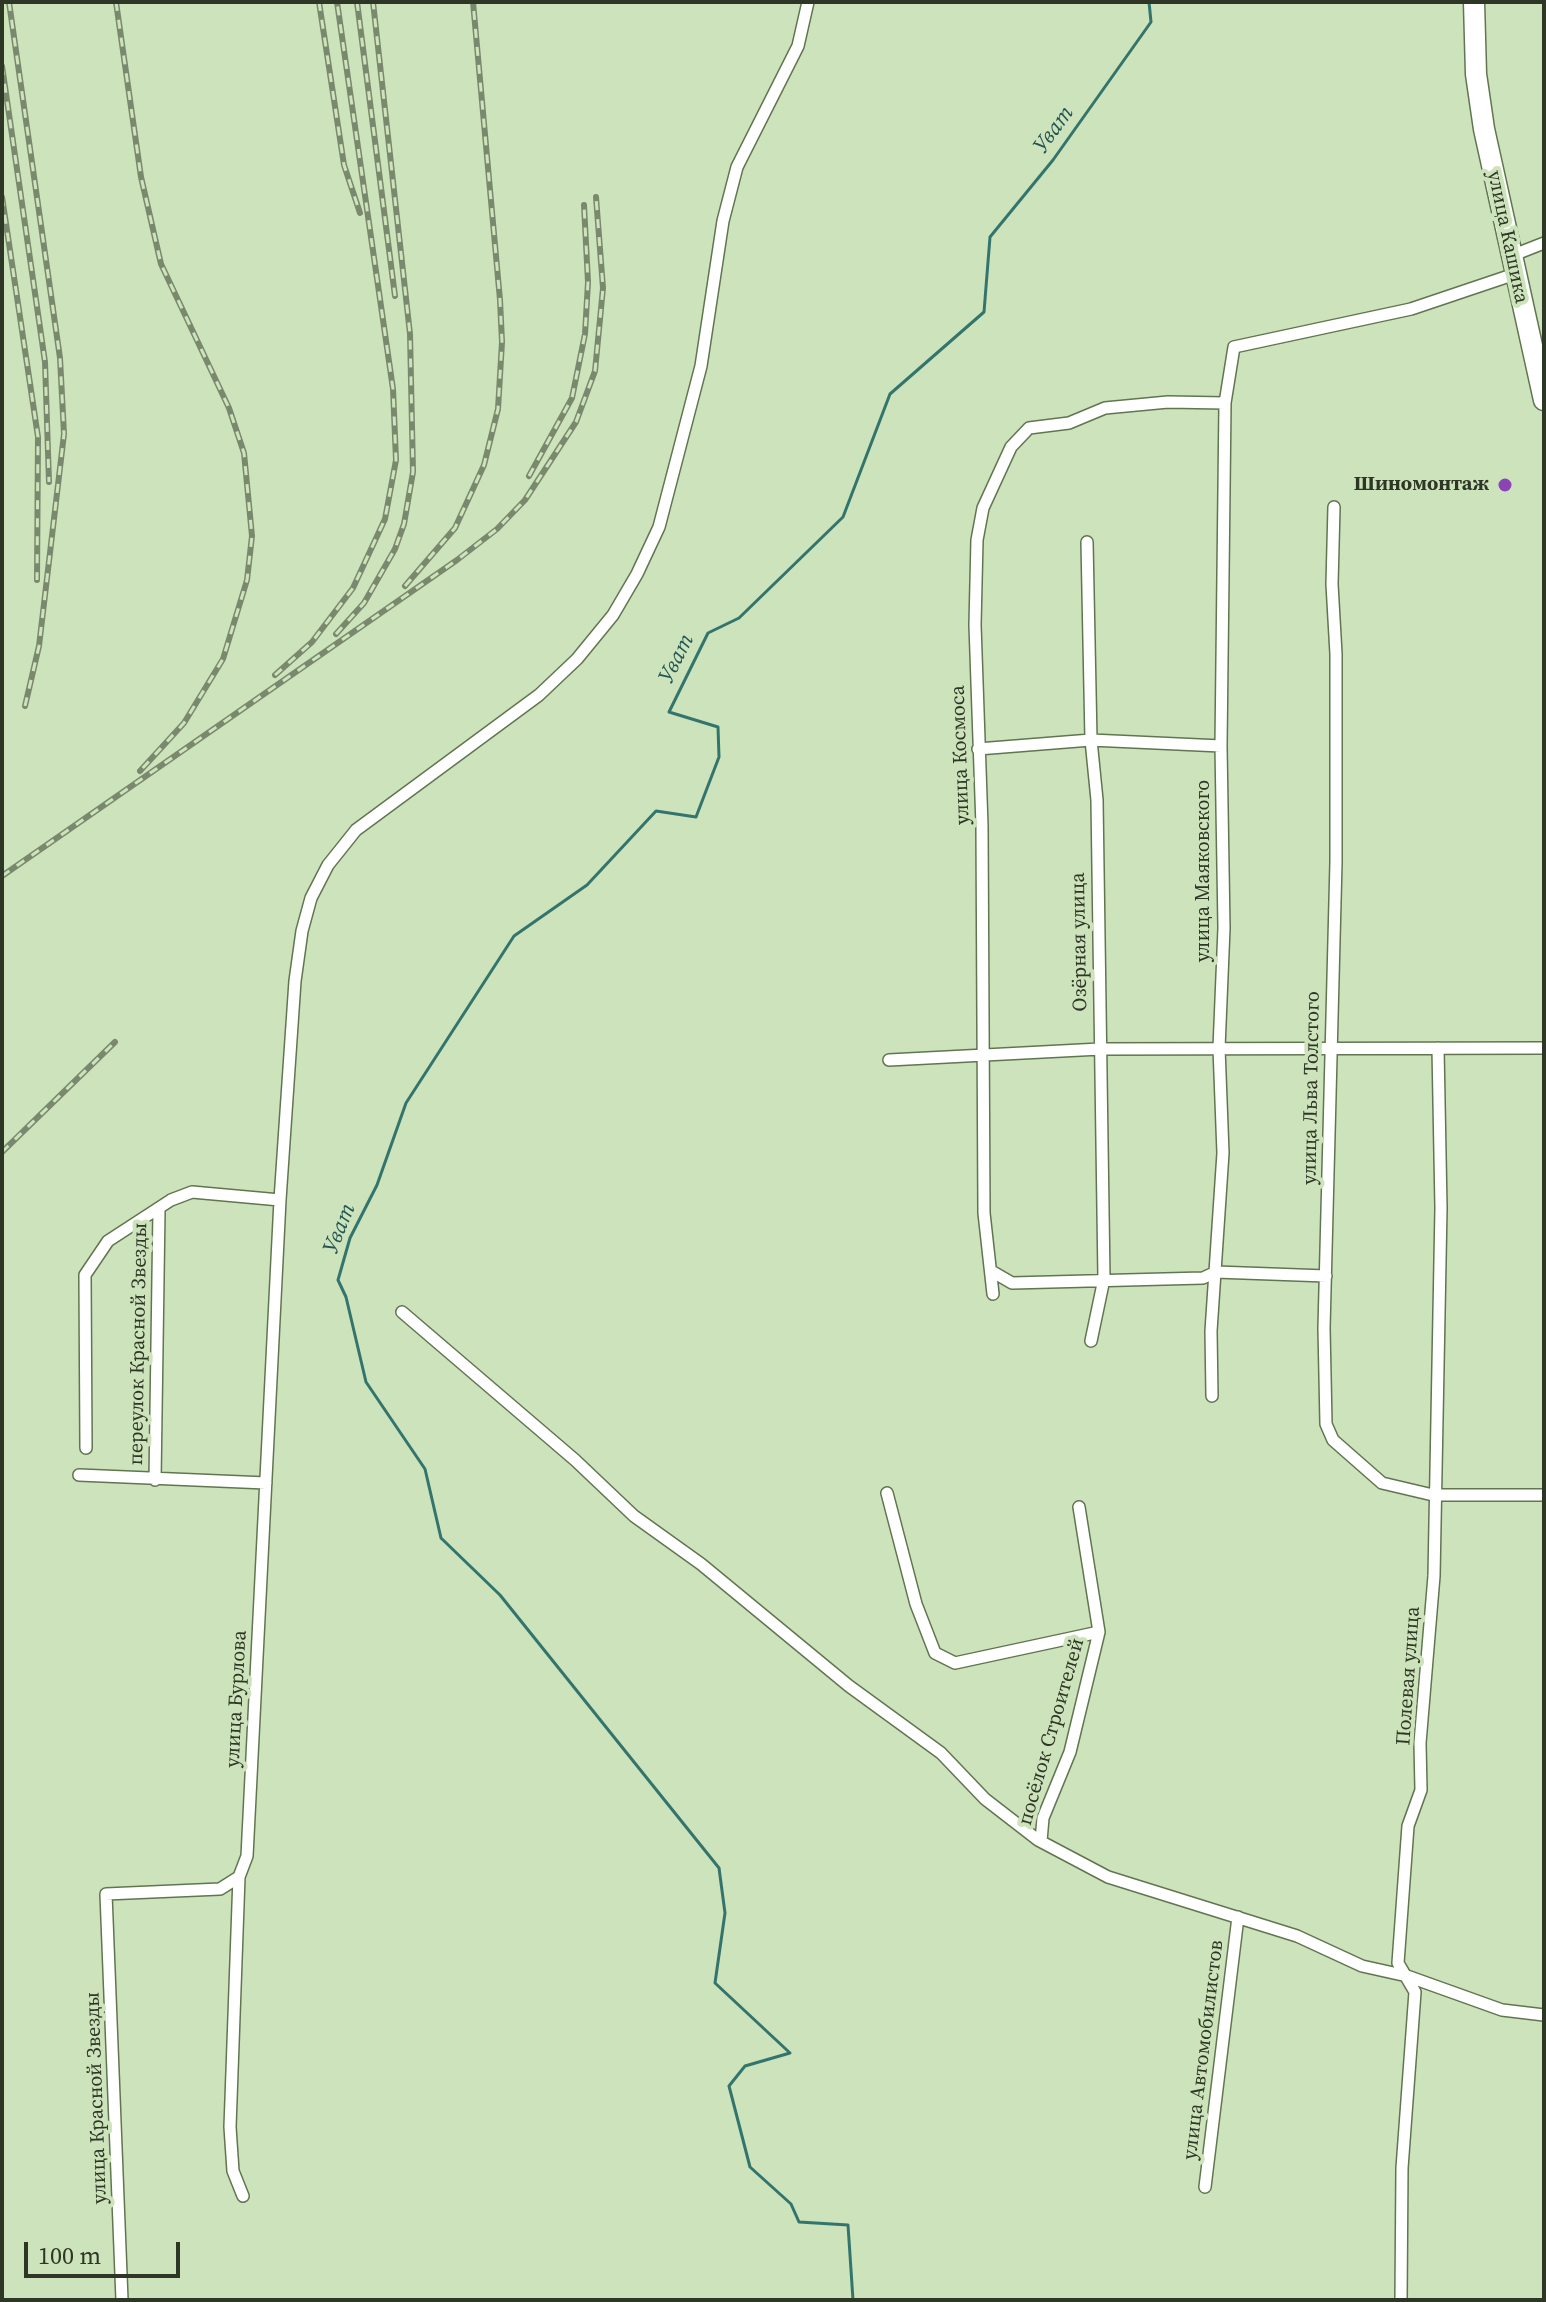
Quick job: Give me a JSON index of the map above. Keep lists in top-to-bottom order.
{
  "streets": {
    "highway": ["улица Кашика"],
    "street": [
      "улица Космоса",
      "улица Маяковского",
      "Озёрная улица",
      "улица Льва Толстого",
      "переулок Красной Звезды",
      "Полевая улица",
      "улица Бурлова",
      "посёлок Строителей",
      "улица Автомобилистов",
      "улица Красной Звезды"
    ]
  },
  "crossings": [
    ["улица Кашика", "улица Маяковского"],
    ["улица Космоса", "улица Маяковского"],
    ["улица Льва Толстого", "Полевая улица"],
    ["улица Бурлова", "улица Красной Звезды"]
  ],
  "water": ["Уват"],
  "places": ["Шиномонтаж"],
  "scale_bar": "100 m"
}
